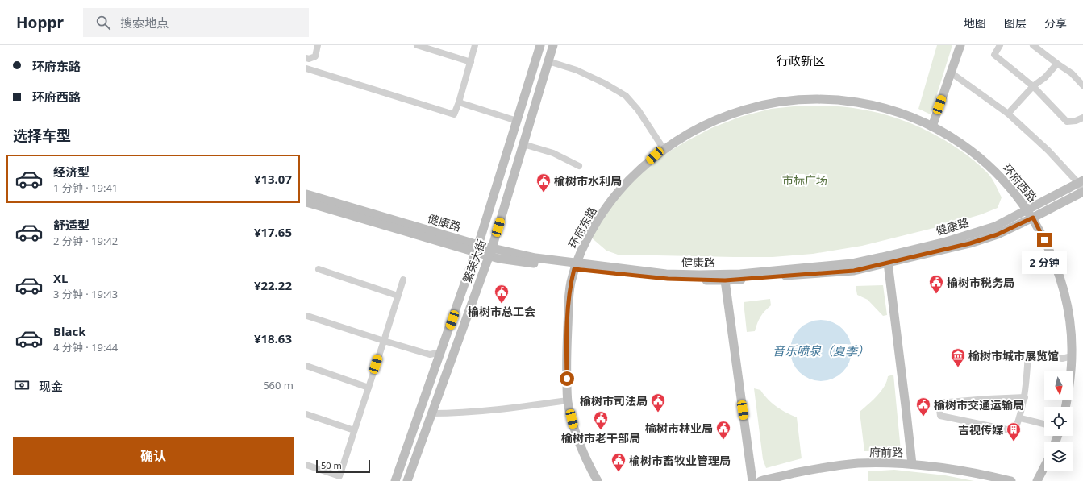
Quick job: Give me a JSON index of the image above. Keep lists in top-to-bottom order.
{
  "streets": {
    "main road": [
      "环府西路",
      "健康路",
      "环府东路",
      "繁荣大街",
      "府前路"
    ]
  },
  "crossings": [
    ["环府西路", "健康路"],
    ["环府西路", "环府东路"],
    ["健康路", "环府东路"],
    ["健康路", "繁荣大街"]
  ],
  "districts": ["行政新区"],
  "water": ["音乐喷泉（夏季）"],
  "parks": ["市标广场"],
  "places": {
    "public building": [
      "榆树市水利局",
      "榆树市税务局",
      "榆树市总工会",
      "榆树市司法局",
      "榆树市交通运输局",
      "榆树市老干部局",
      "榆树市林业局",
      "榆树市畜牧业管理局"
    ],
    "museum": ["榆树市城市展览馆"],
    "building": ["吉视传媒"]
  },
  "scale_bar": "50 m",
  "north": "bottom",
  "page": {
    "header": "Hoppr",
    "search": "搜索地点",
    "nav": ["地图", "图层", "分享"],
    "banner": ["环府东路", "环府西路"],
    "heading": "选择车型",
    "list": [
      {
        "name": "经济型",
        "note": "1 分钟 · 19:41",
        "value": "¥13.07"
      },
      {
        "name": "舒适型",
        "note": "2 分钟 · 19:42",
        "value": "¥17.65"
      },
      {
        "name": "XL",
        "note": "3 分钟 · 19:43",
        "value": "¥22.22"
      },
      {
        "name": "Black",
        "note": "4 分钟 · 19:44",
        "value": "¥18.63"
      }
    ],
    "bubble": "2 分钟",
    "pay": ["现金", "560 m"],
    "buttons": "确认",
    "scale": "50 m"
  }
}
